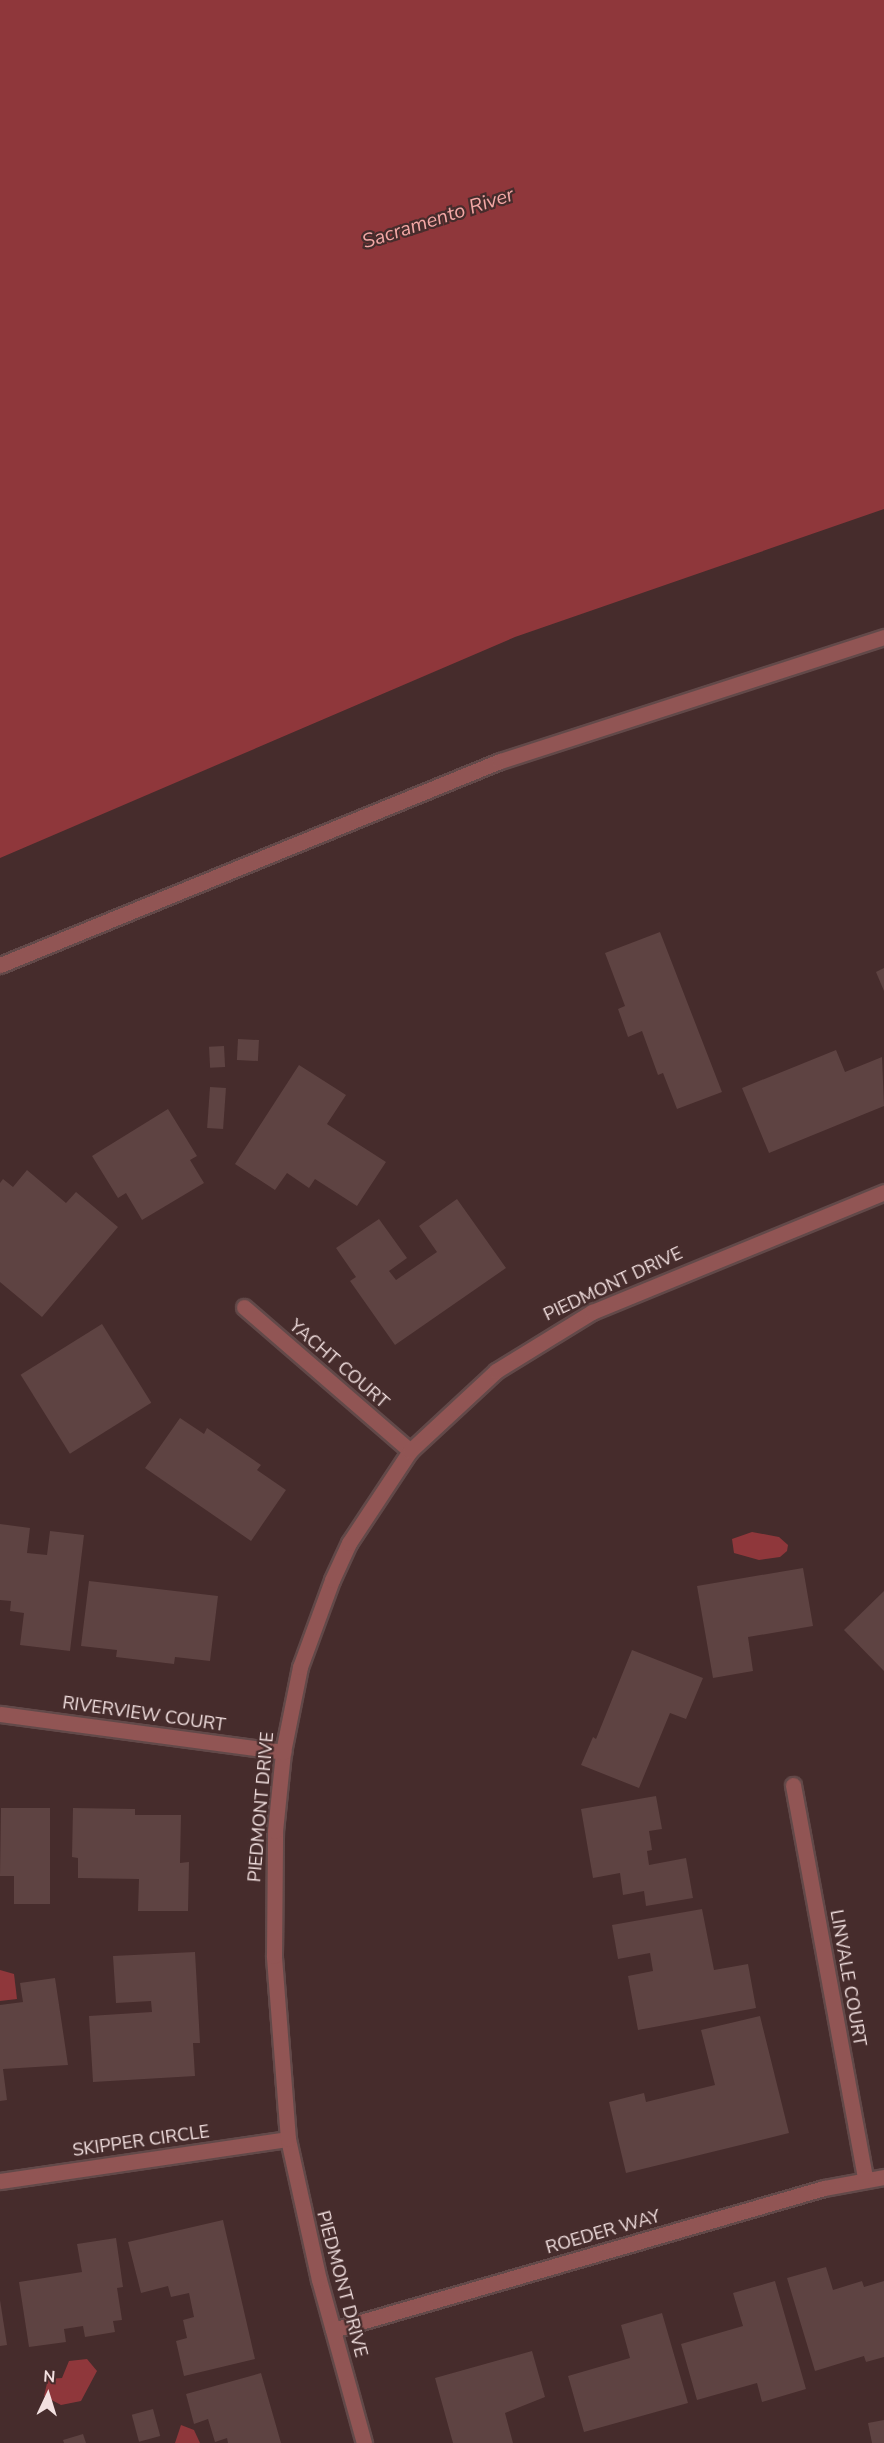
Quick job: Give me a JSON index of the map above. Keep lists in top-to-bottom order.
{
  "streets": {
    "street": [
      "PIEDMONT DRIVE",
      "YACHT COURT",
      "RIVERVIEW COURT",
      "LINVALE COURT",
      "SKIPPER CIRCLE",
      "ROEDER WAY"
    ]
  },
  "crossings": [
    ["PIEDMONT DRIVE", "YACHT COURT"],
    ["PIEDMONT DRIVE", "RIVERVIEW COURT"],
    ["PIEDMONT DRIVE", "SKIPPER CIRCLE"],
    ["PIEDMONT DRIVE", "ROEDER WAY"],
    ["LINVALE COURT", "ROEDER WAY"]
  ],
  "water": ["Sacramento River"],
  "north": "top"
}
